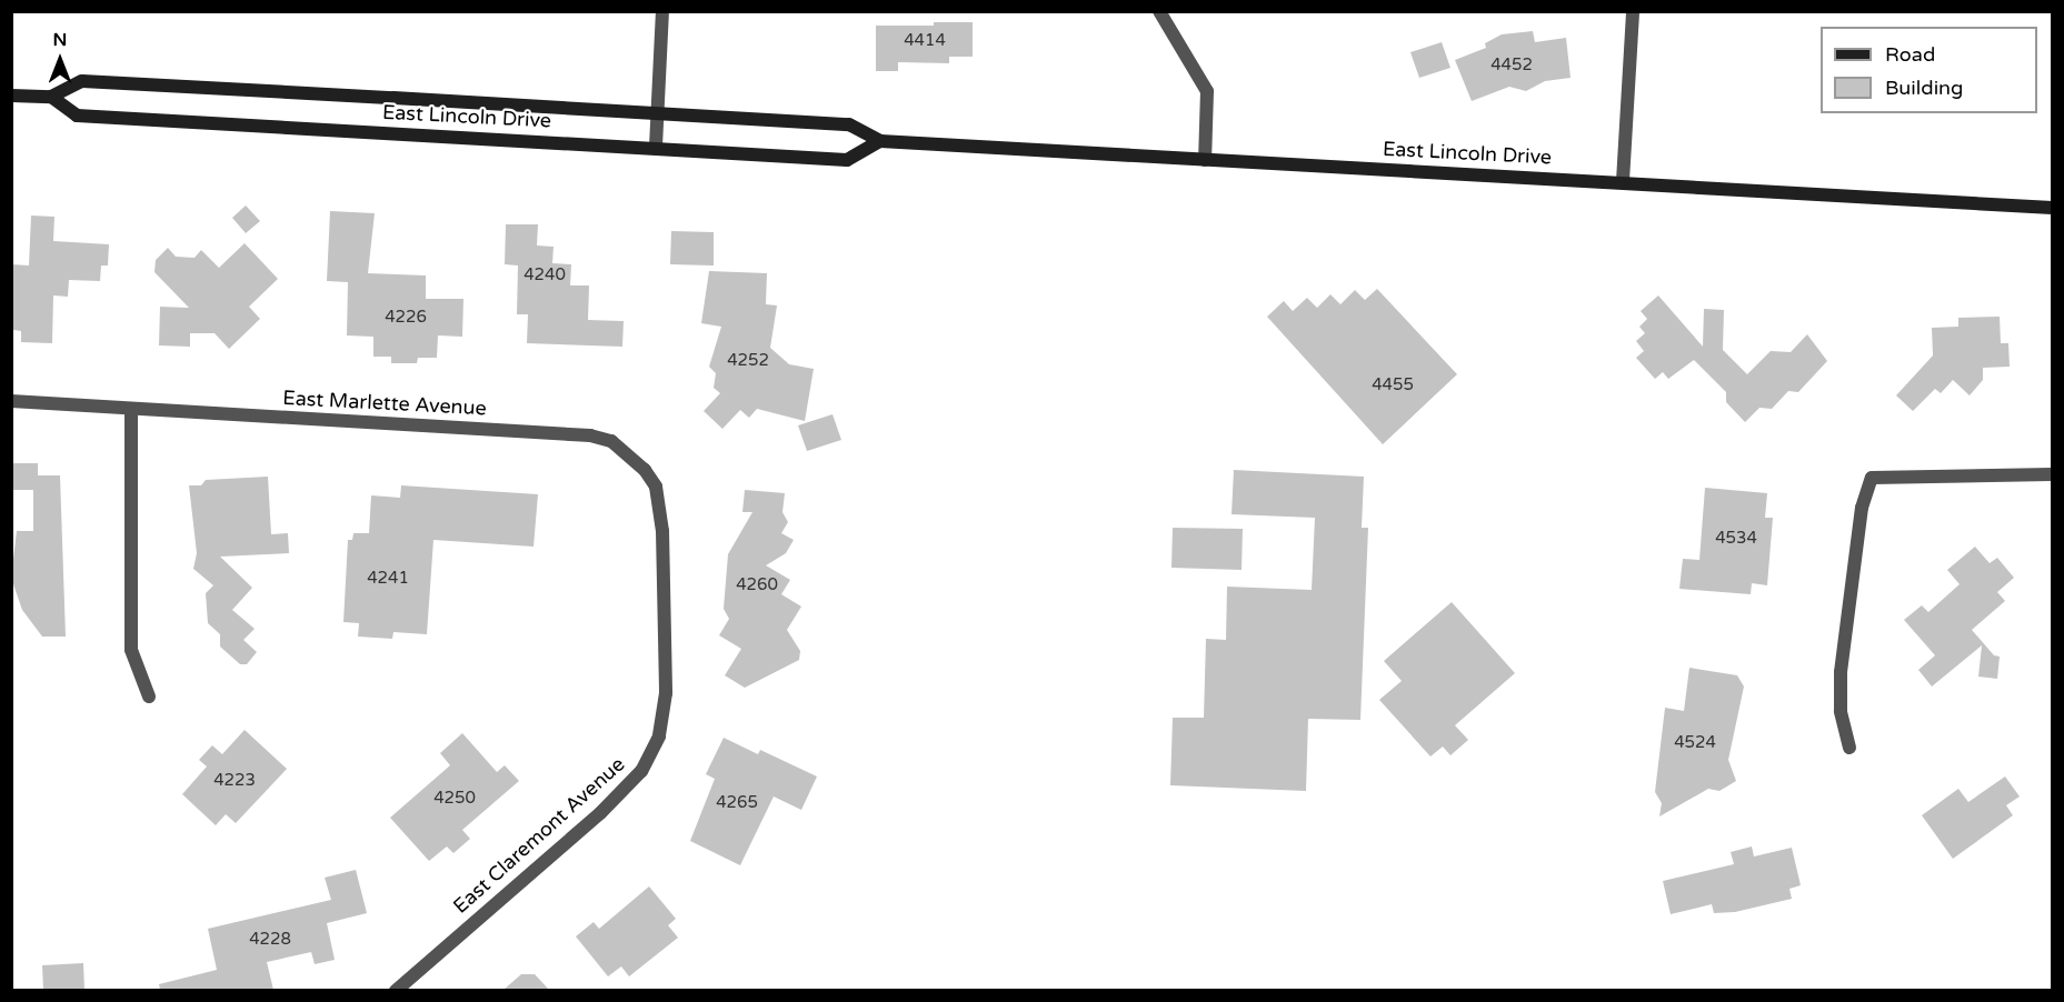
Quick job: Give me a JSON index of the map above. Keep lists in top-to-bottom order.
{
  "streets": {
    "main road": ["East Lincoln Drive"],
    "street": ["East Marlette Avenue", "East Claremont Avenue"]
  },
  "crossings": [
    ["East Marlette Avenue", "East Claremont Avenue"]
  ],
  "house_numbers": [
    "4414",
    "4452",
    "4240",
    "4226",
    "4252",
    "4455",
    "4534",
    "4241",
    "4260",
    "4524",
    "4223",
    "4250",
    "4265",
    "4228"
  ],
  "legend": ["Road", "Building"],
  "north": "top"
}
